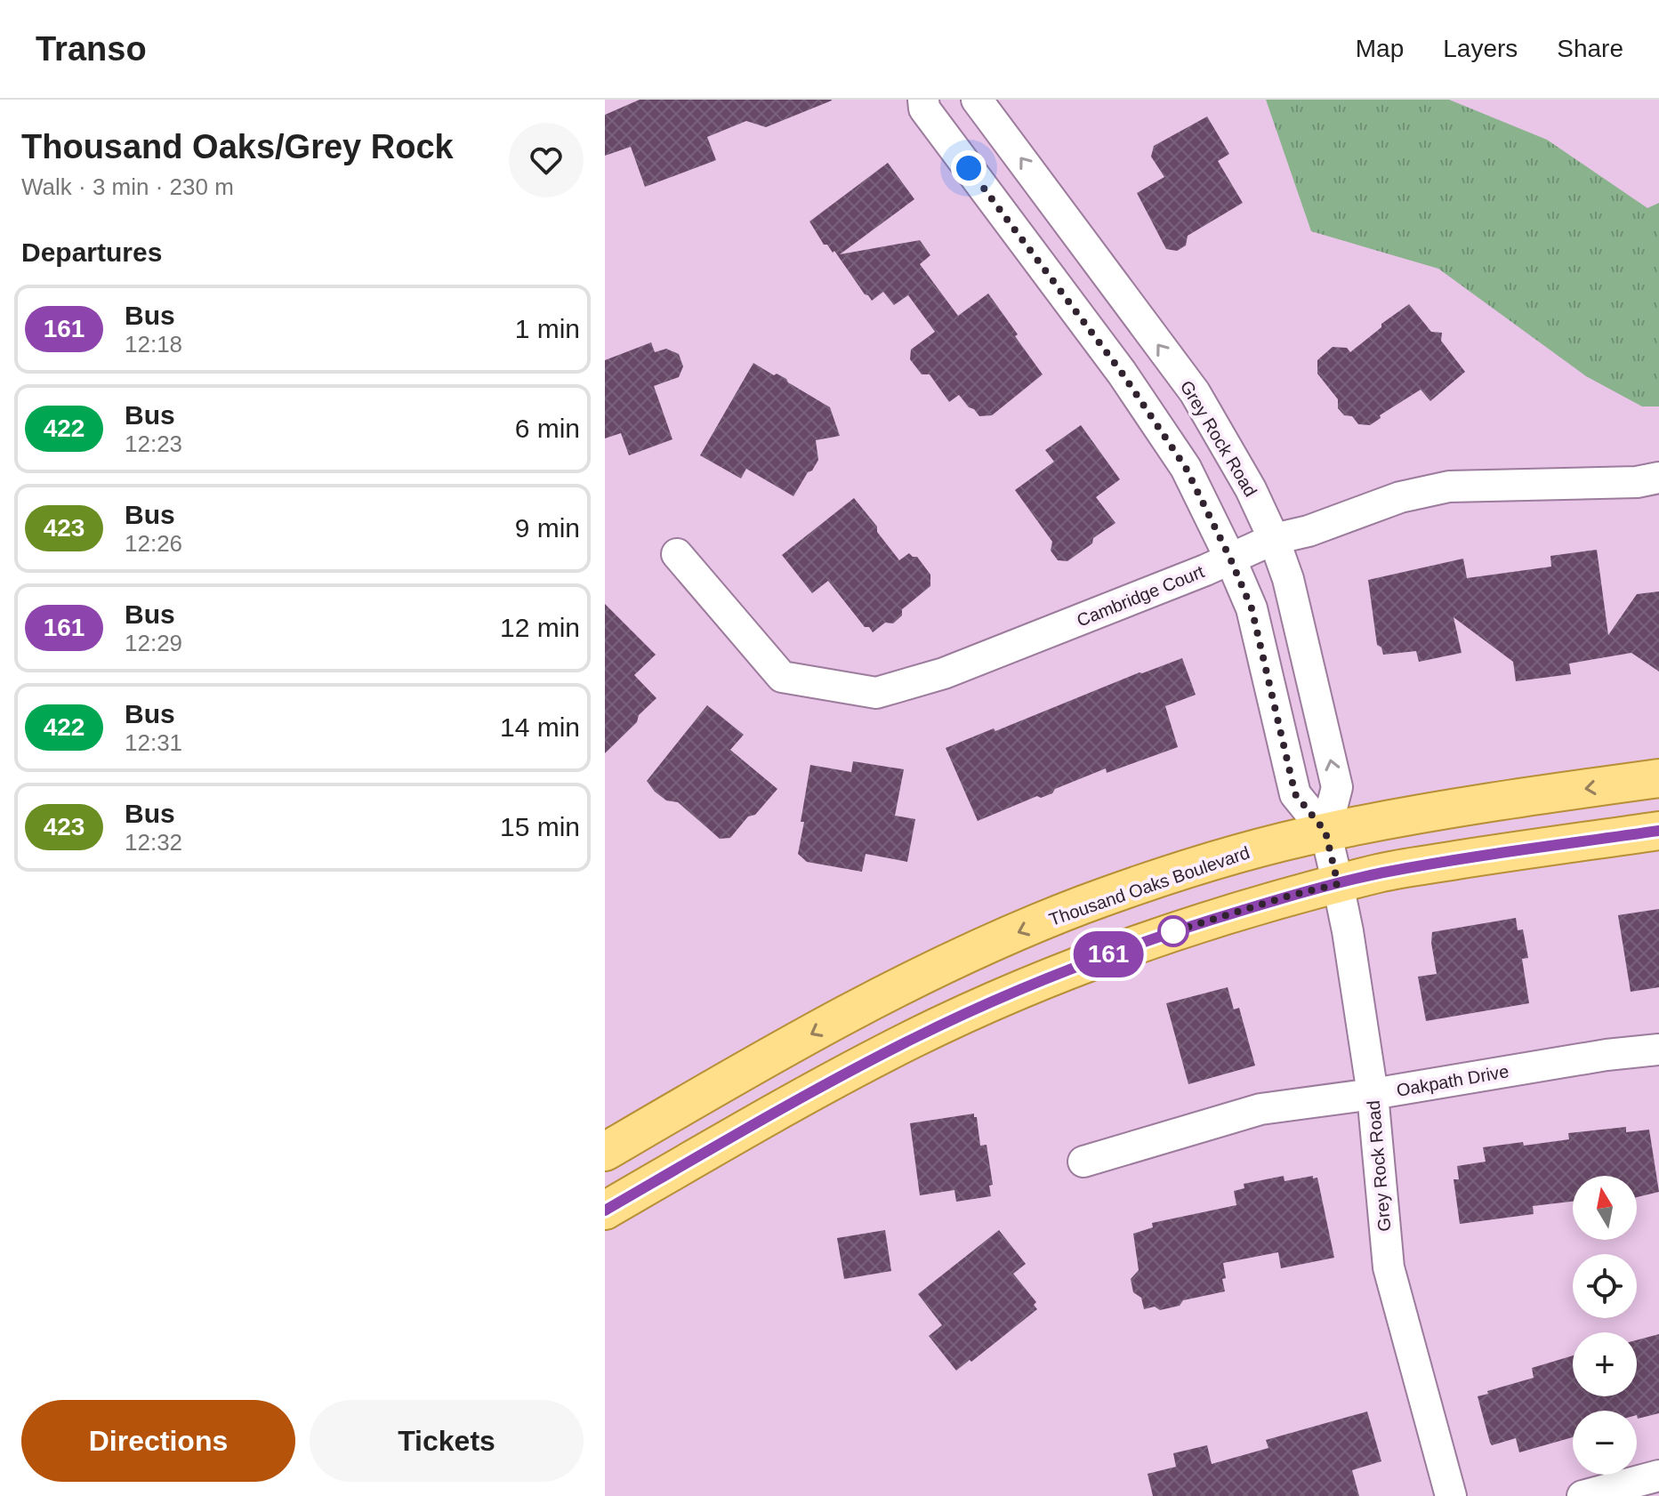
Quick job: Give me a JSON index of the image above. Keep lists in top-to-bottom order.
{
  "streets": {
    "main road": ["Thousand Oaks Boulevard"],
    "street": ["Grey Rock Road", "Cambridge Court", "Oakpath Drive"]
  },
  "crossings": [
    ["Grey Rock Road", "Cambridge Court"],
    ["Grey Rock Road", "Thousand Oaks Boulevard"],
    ["Grey Rock Road", "Oakpath Drive"]
  ],
  "lines": ["bus line 161"],
  "north": "top",
  "page": {
    "header": "Transo",
    "nav": ["Map", "Layers", "Share"],
    "heading": [
      ["Thousand Oaks/Grey Rock", "Walk · 3 min · 230 m"],
      "Departures"
    ],
    "on_map": "161",
    "list": [
      {
        "mark": "161",
        "name": "Bus",
        "note": "12:18",
        "value": "1 min"
      },
      {
        "mark": "422",
        "name": "Bus",
        "note": "12:23",
        "value": "6 min"
      },
      {
        "mark": "423",
        "name": "Bus",
        "note": "12:26",
        "value": "9 min"
      },
      {
        "mark": "161",
        "name": "Bus",
        "note": "12:29",
        "value": "12 min"
      },
      {
        "mark": "422",
        "name": "Bus",
        "note": "12:31",
        "value": "14 min"
      },
      {
        "mark": "423",
        "name": "Bus",
        "note": "12:32",
        "value": "15 min"
      }
    ],
    "map_buttons": ["+", "−"],
    "buttons": ["Directions", "Tickets"]
  }
}
